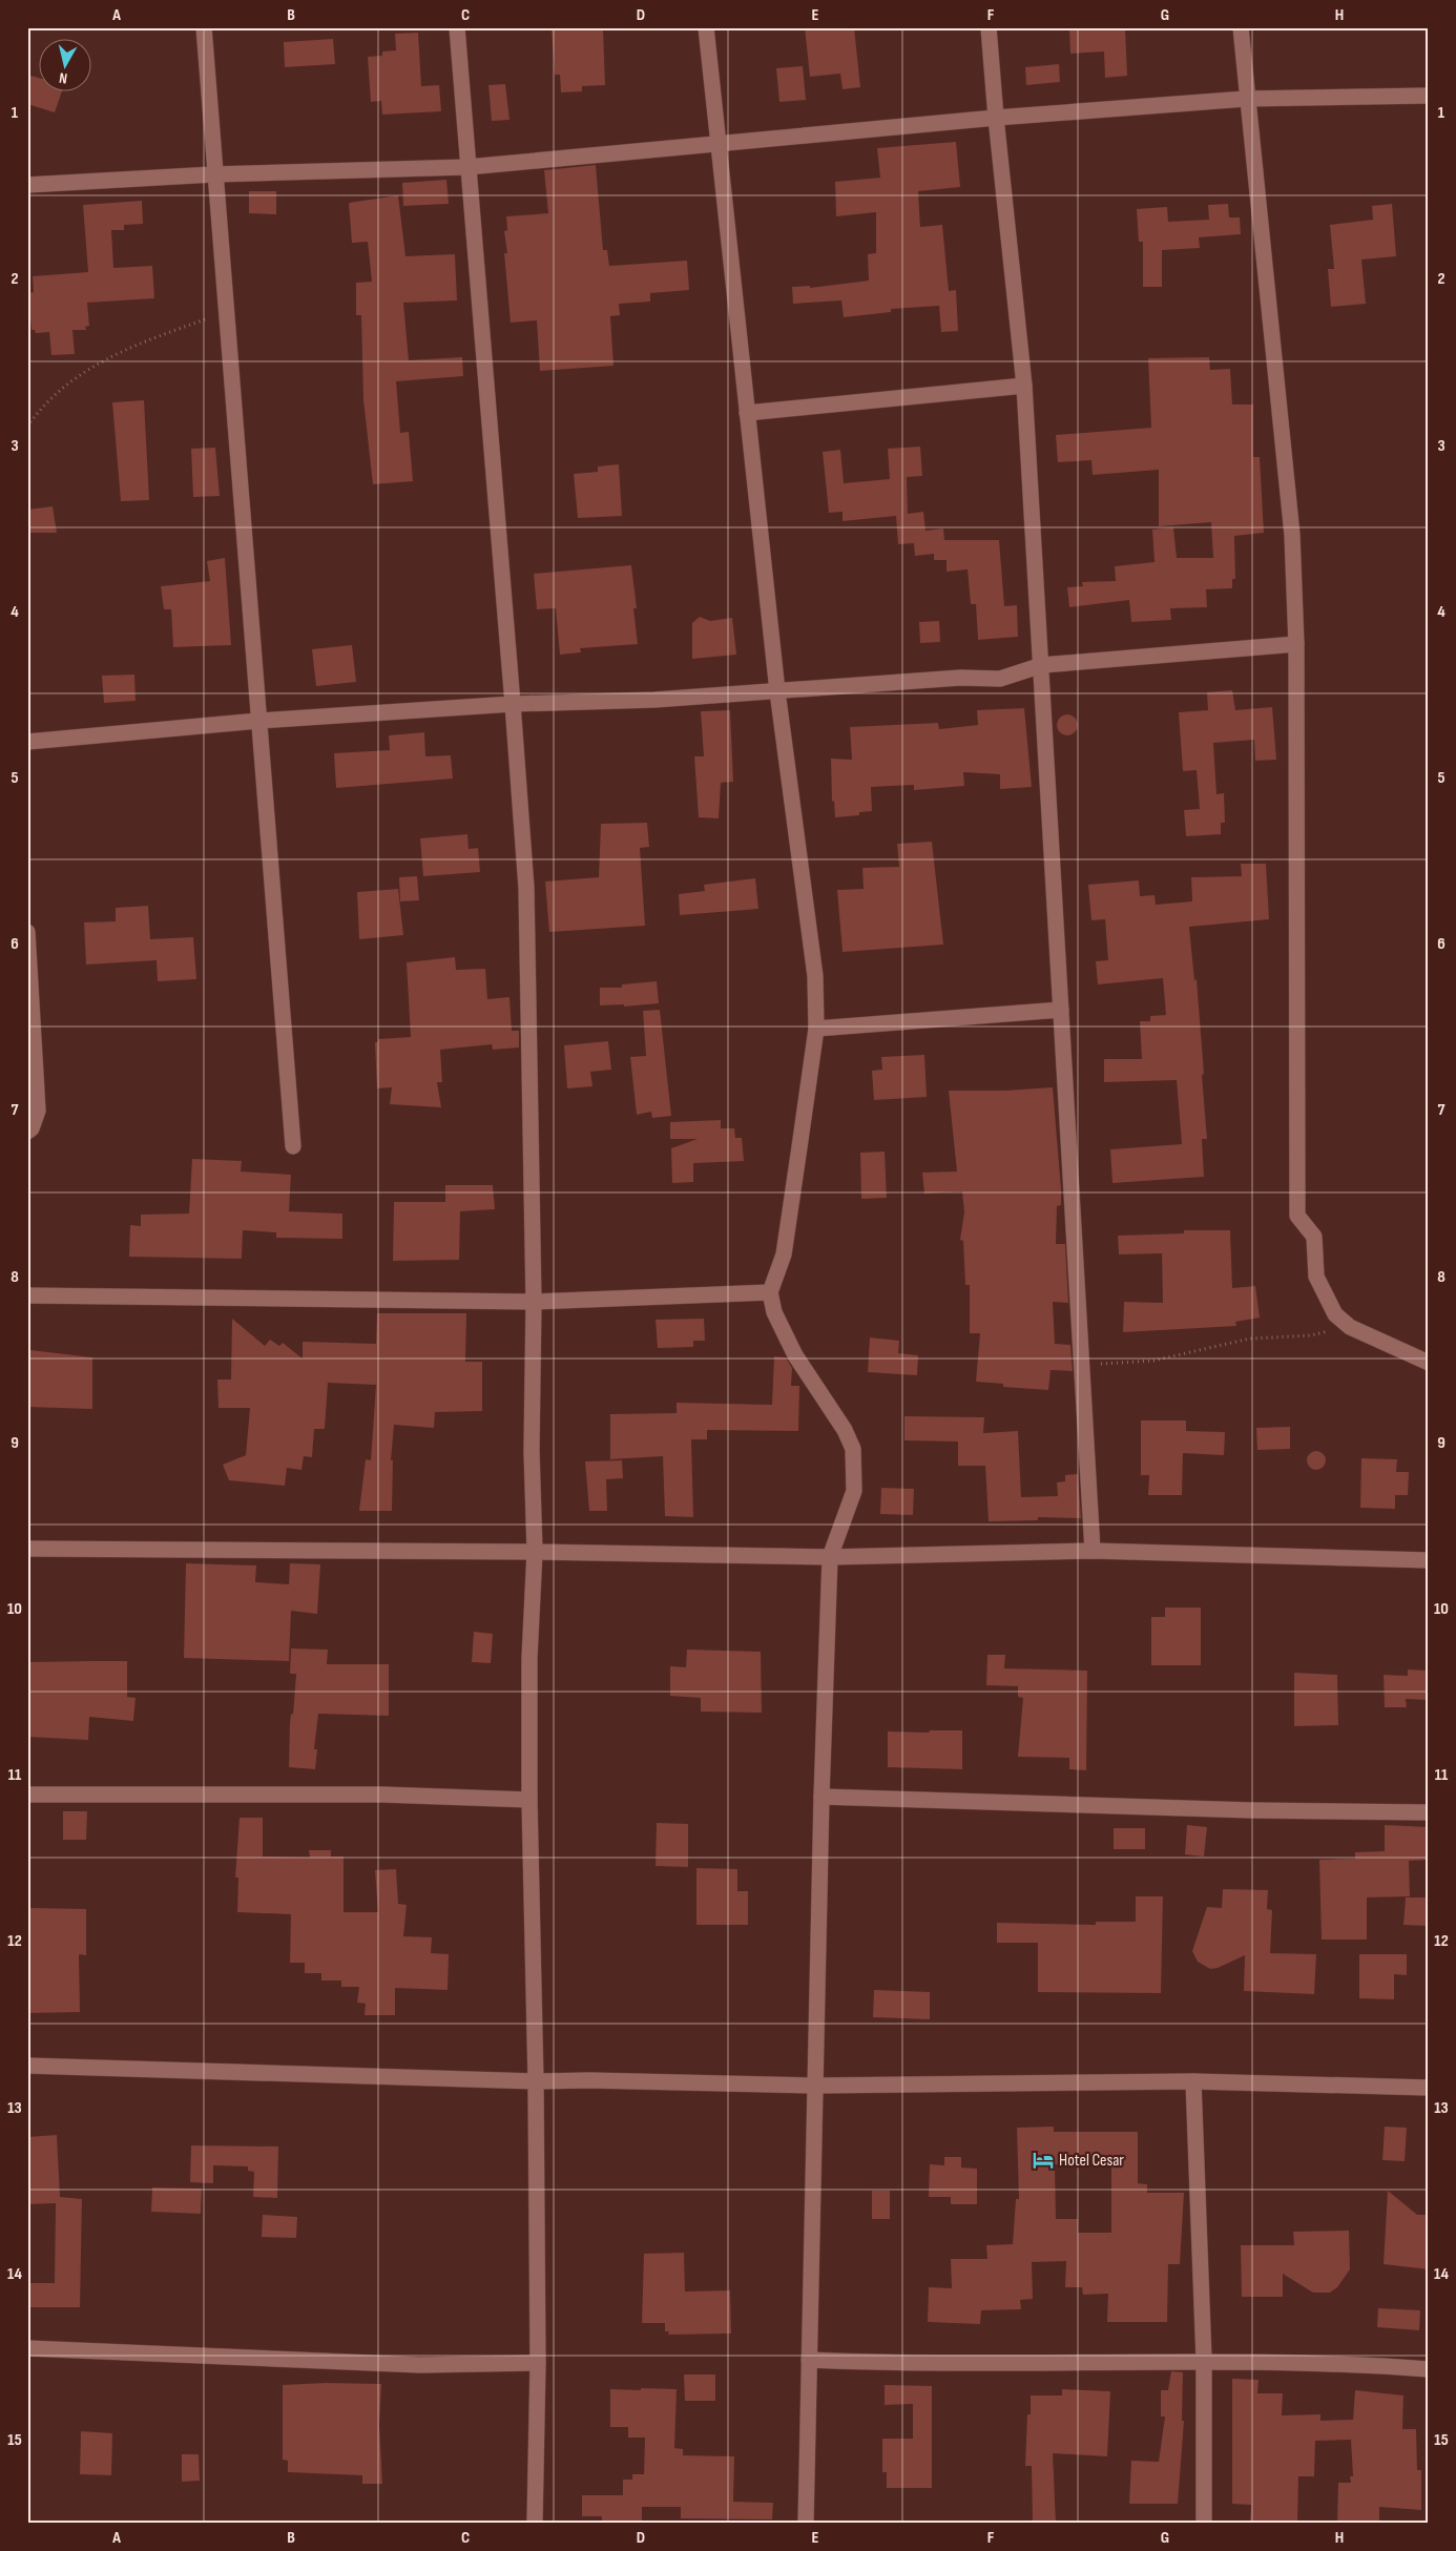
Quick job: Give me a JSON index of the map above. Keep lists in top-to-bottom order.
{
  "places": {
    "hotel": ["Hotel Cesar"]
  },
  "north": "bottom",
  "grid": {
    "columns": [
      "A",
      "B",
      "C",
      "D",
      "E",
      "F",
      "G",
      "H"
    ],
    "rows": [
      "1",
      "2",
      "3",
      "4",
      "5",
      "6",
      "7",
      "8",
      "9",
      "10",
      "11",
      "12",
      "13",
      "14",
      "15"
    ]
  }
}
